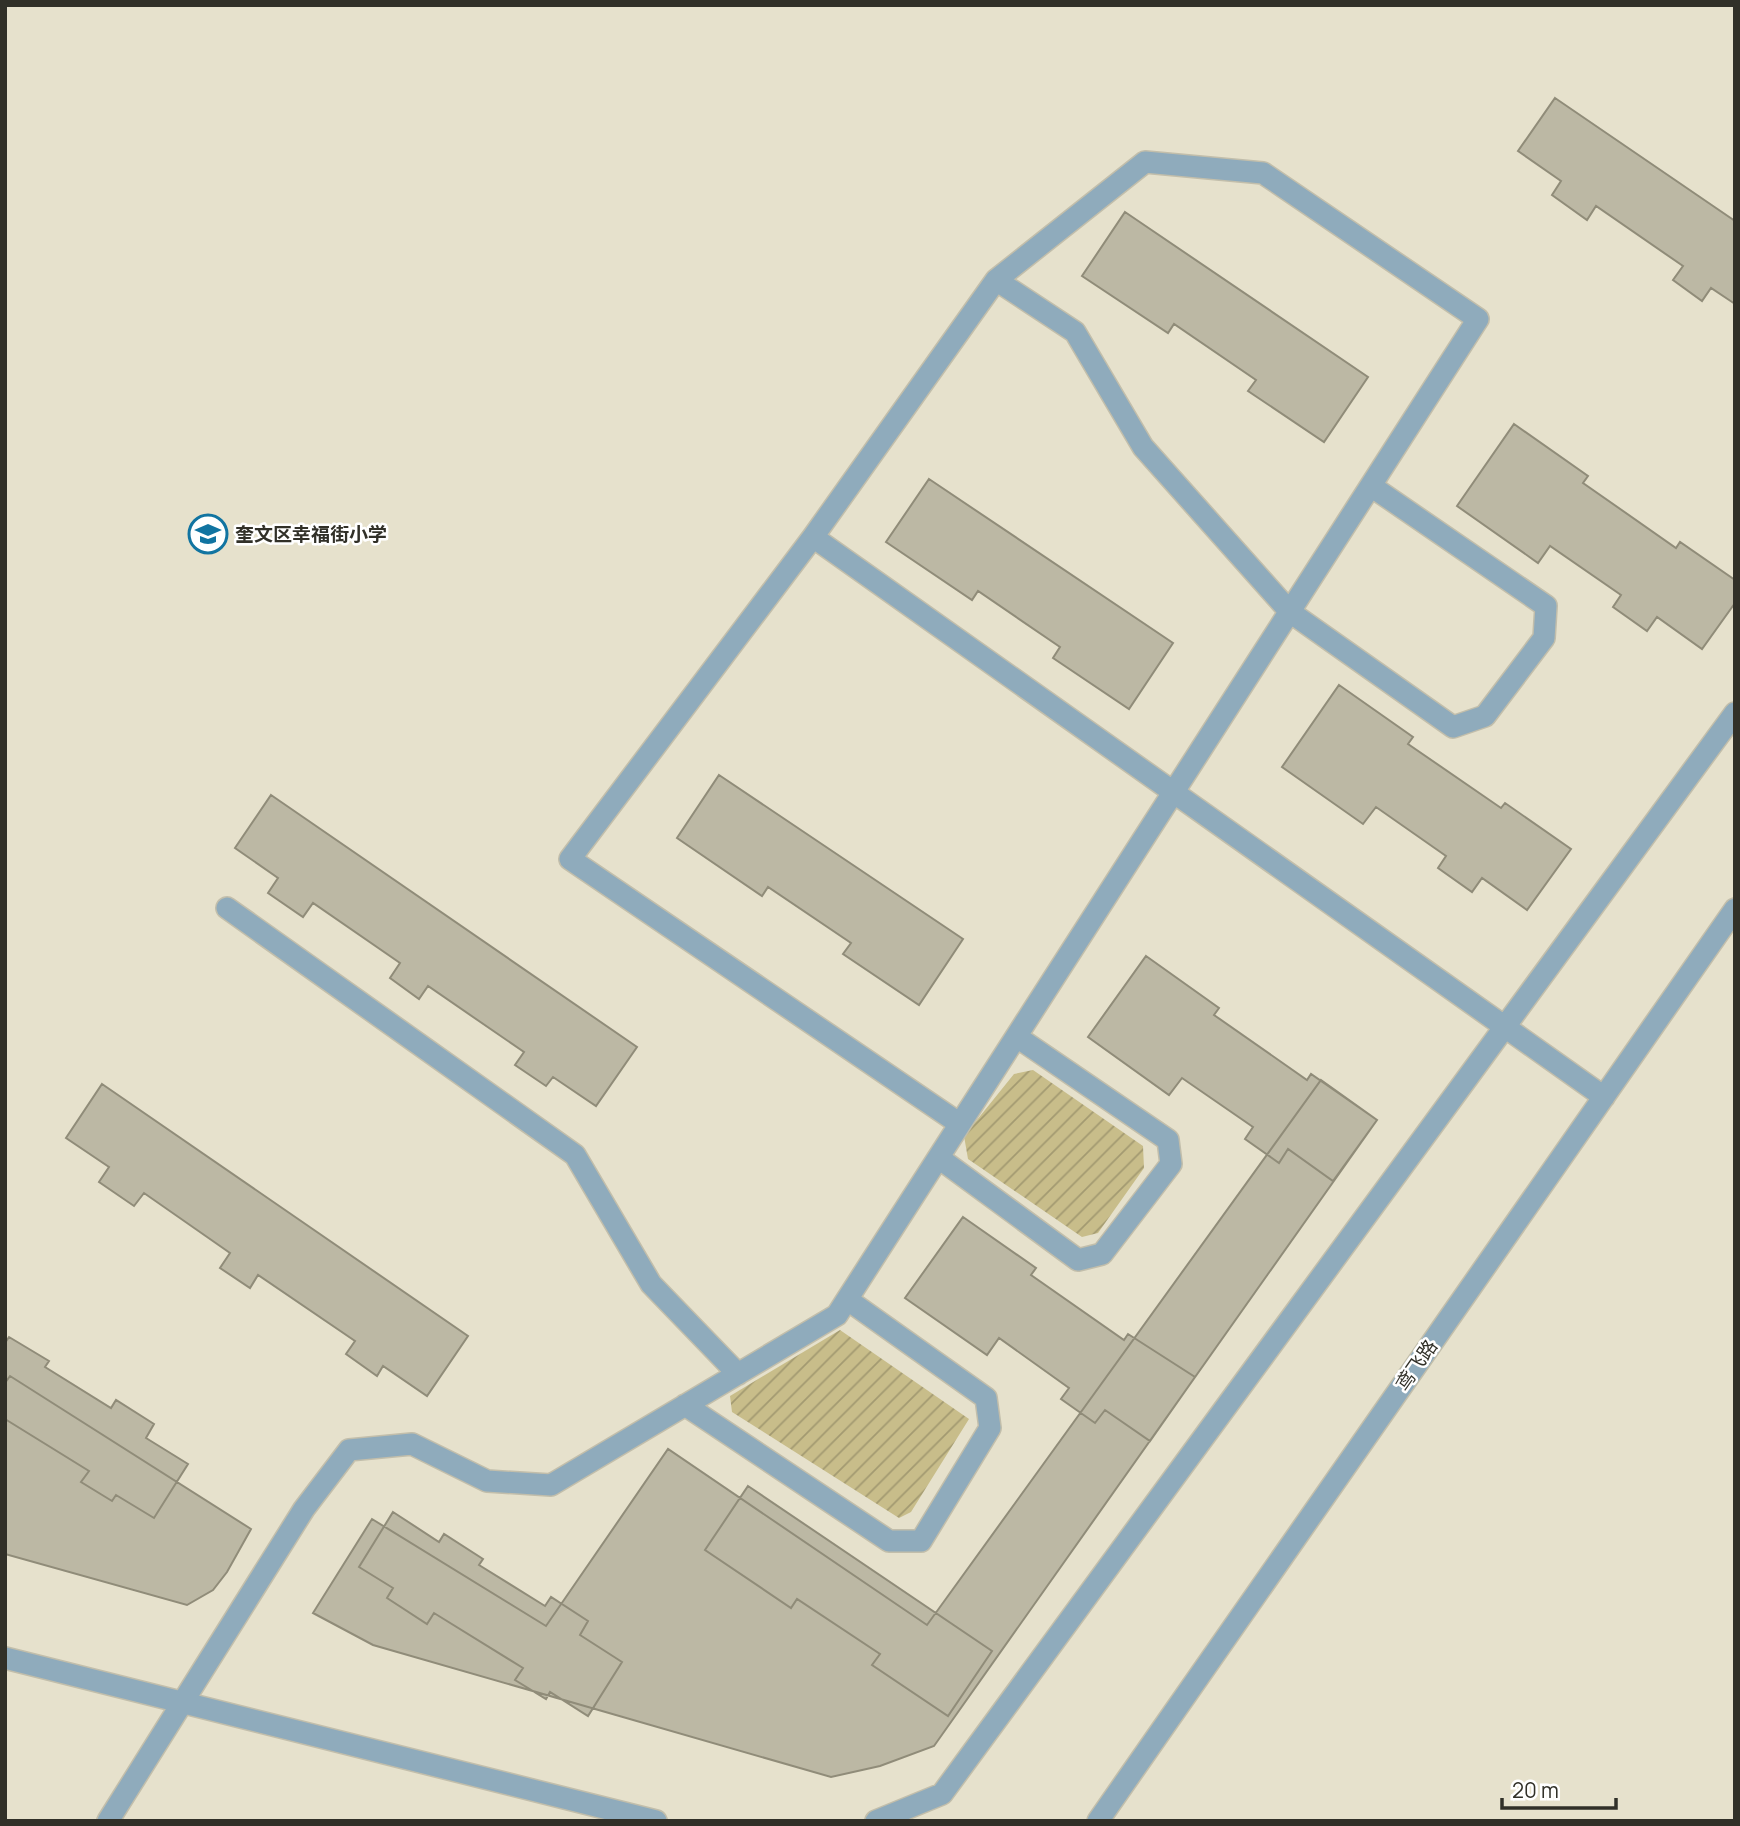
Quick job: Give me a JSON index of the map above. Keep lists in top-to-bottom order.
{
  "streets": {
    "street": ["鸢飞路"]
  },
  "places": {
    "school or university": ["奎文区幸福街小学"]
  },
  "scale_bar": "20 m"
}
